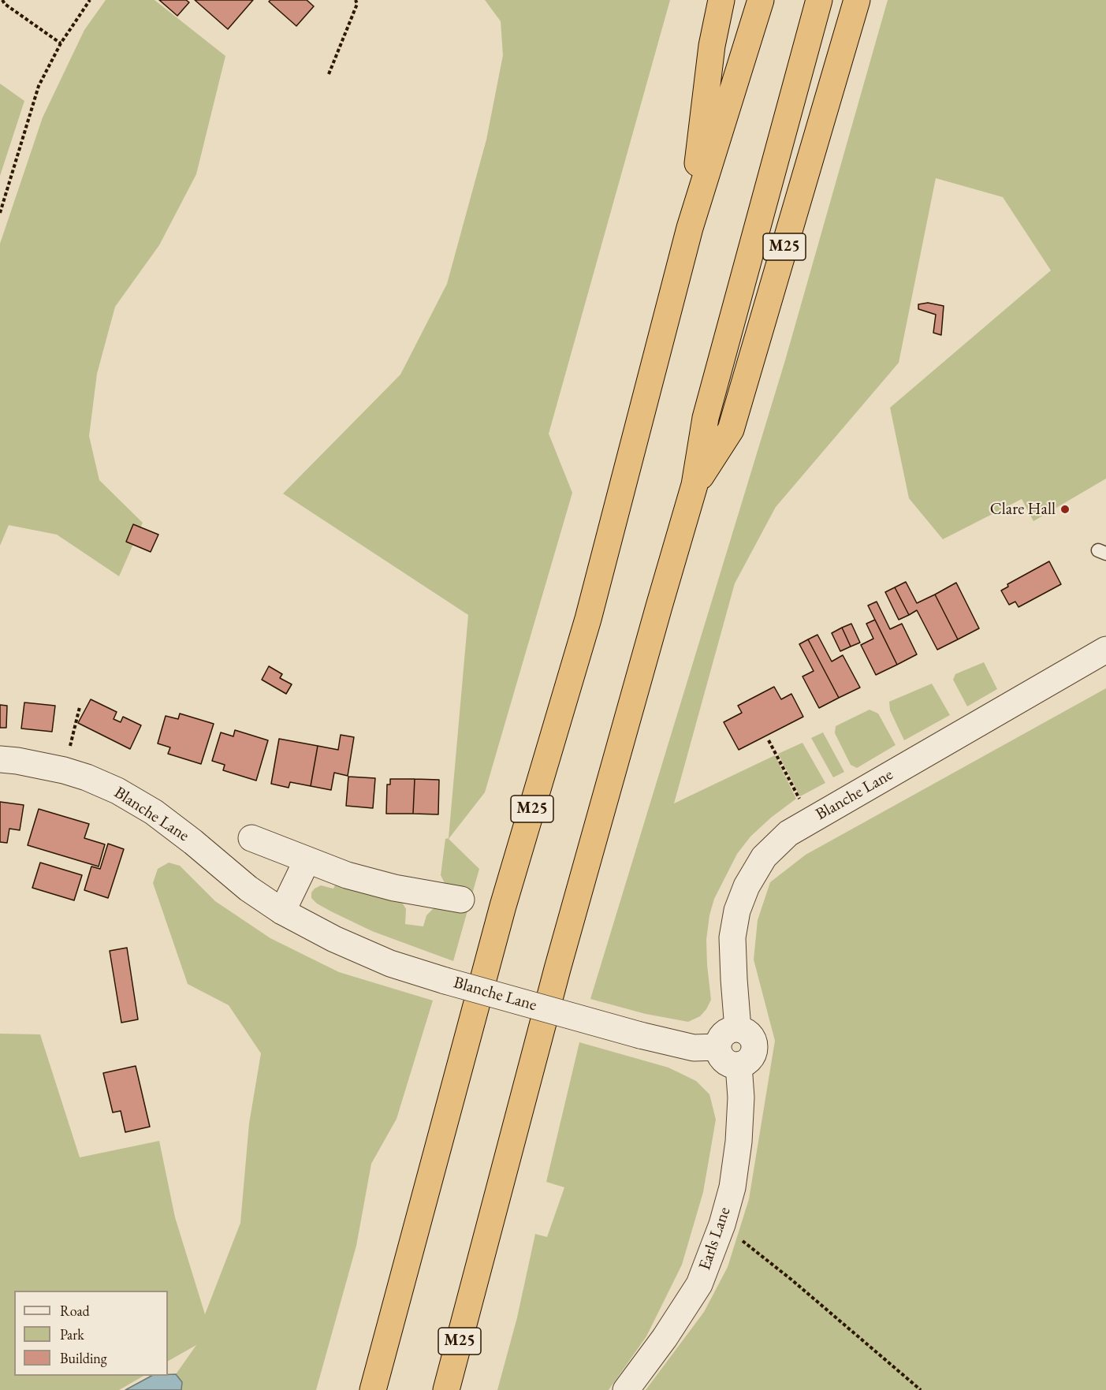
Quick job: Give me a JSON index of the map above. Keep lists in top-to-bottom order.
{
  "streets": {
    "highway": ["M25"],
    "street": ["Blanche Lane", "Earls Lane"]
  },
  "crossings": [
    ["Blanche Lane", "Earls Lane"]
  ],
  "places": ["Clare Hall"],
  "legend": ["Road", "Park", "Building"]
}
